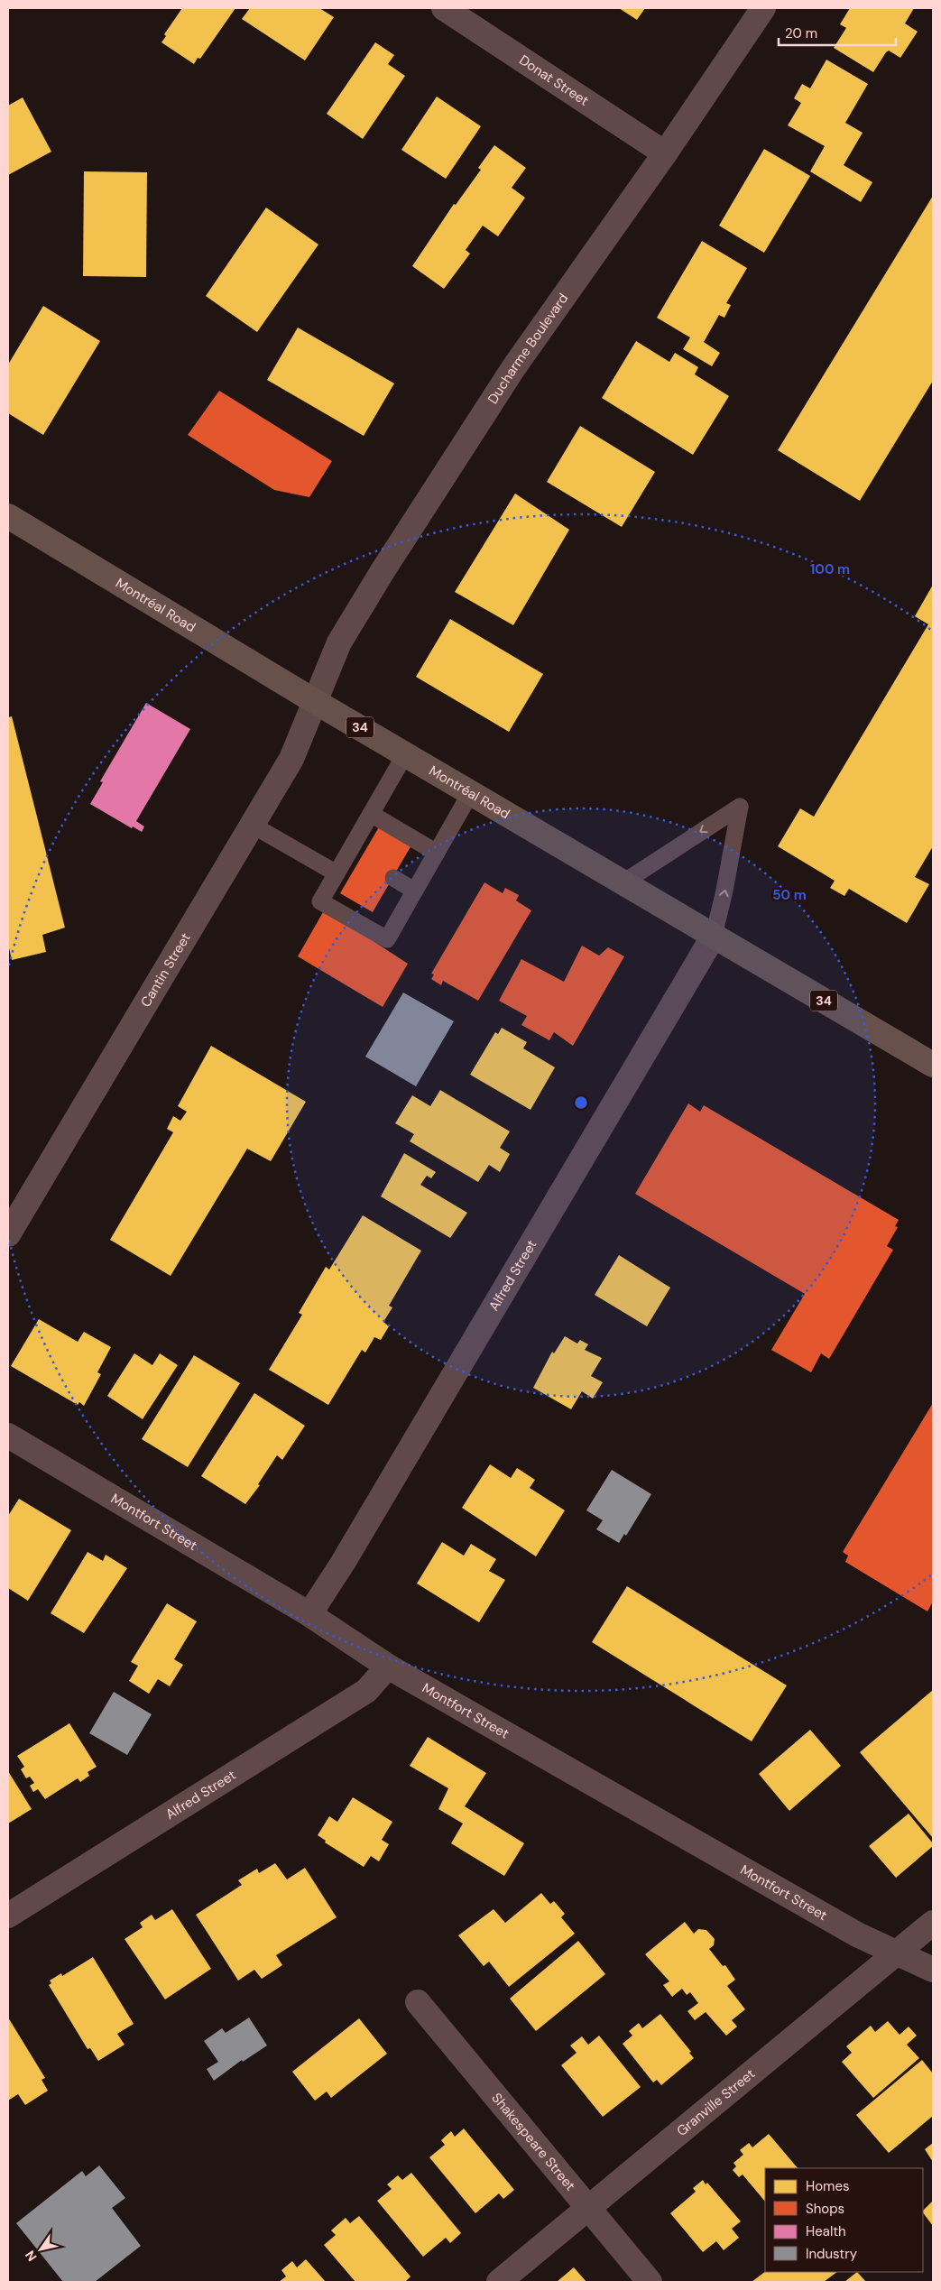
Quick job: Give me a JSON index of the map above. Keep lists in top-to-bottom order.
{
  "streets": {
    "main road": ["Montréal Road", "34"],
    "street": [
      "Donat Street",
      "Ducharme Boulevard",
      "Cantin Street",
      "Alfred Street",
      "Montfort Street",
      "Granville Street",
      "Shakespeare Street"
    ]
  },
  "crossings": [
    ["Donat Street", "Ducharme Boulevard"],
    ["Ducharme Boulevard", "Montréal Road"],
    ["Ducharme Boulevard", "Cantin Street"],
    ["Montréal Road", "Cantin Street"],
    ["Montréal Road", "Alfred Street"],
    ["Alfred Street", "Montfort Street"],
    ["Montfort Street", "Granville Street"],
    ["Granville Street", "Shakespeare Street"]
  ],
  "legend": [
    "Homes",
    "Shops",
    "Health",
    "Industry"
  ],
  "scale_bar": "20 m",
  "north": "bottom left",
  "rings": ["100 m", "50 m"]
}
